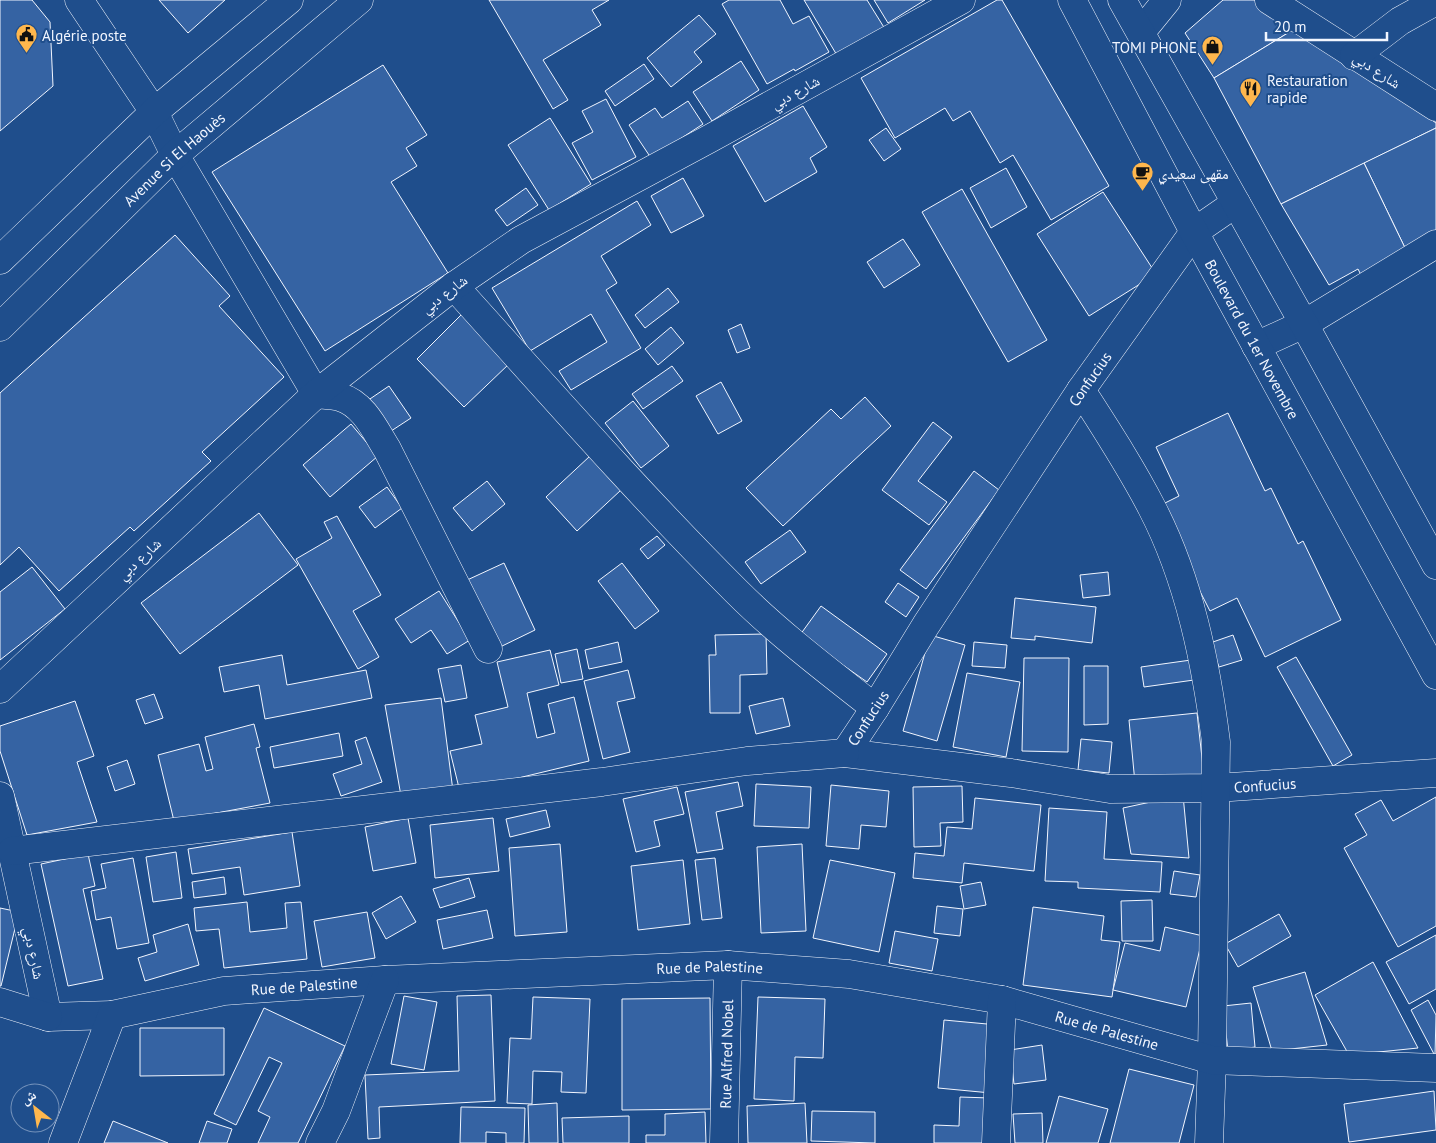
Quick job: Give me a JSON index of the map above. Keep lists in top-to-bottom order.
{
  "streets": {
    "street": [
      "شارع دبي",
      "Avenue Si El Haouès",
      "Boulevard du 1er Novembre",
      "Confucius",
      "Rue de Palestine",
      "Rue Alfred Nobel"
    ]
  },
  "crossings": [
    ["Boulevard du 1er Novembre", "Confucius"],
    ["Rue de Palestine", "Rue Alfred Nobel"]
  ],
  "places": {
    "public building": ["Algérie poste"],
    "shop": ["TOMI PHONE"],
    "restaurant": ["Restauration rapide"],
    "cafe": ["مقهى سعيدي"]
  },
  "scale_bar": "20 m",
  "north": "top left"
}
